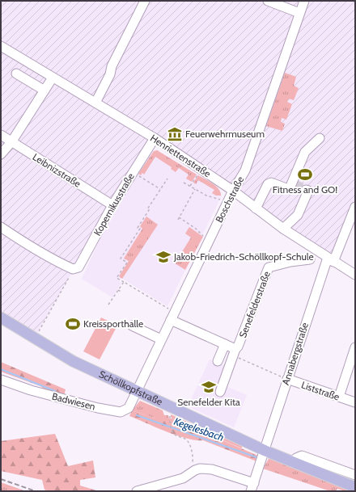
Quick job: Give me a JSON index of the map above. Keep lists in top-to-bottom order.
{
  "streets": {
    "main road": ["Schöllkopfstraße"],
    "street": [
      "Henriettenstraße",
      "Leibnizstraße",
      "Boschstraße",
      "Kopernikusstraße",
      "Senefelderstraße",
      "Annabergstraße",
      "Liststraße",
      "Badwiesen"
    ]
  },
  "crossings": [
    ["Henriettenstraße", "Boschstraße"],
    ["Henriettenstraße", "Kopernikusstraße"],
    ["Henriettenstraße", "Annabergstraße"],
    ["Leibnizstraße", "Kopernikusstraße"],
    ["Boschstraße", "Senefelderstraße"],
    ["Boschstraße", "Schöllkopfstraße"],
    ["Boschstraße", "Badwiesen"],
    ["Annabergstraße", "Schöllkopfstraße"],
    ["Annabergstraße", "Liststraße"],
    ["Schöllkopfstraße", "Badwiesen"]
  ],
  "water": ["Kegelesbach"],
  "places": {
    "museum": ["Feuerwehrmuseum"],
    "sports": ["Fitness and GO!", "Kreissporthalle"],
    "school or university": ["Jakob-Friedrich-Schöllkopf-Schule", "Senefelder Kita"]
  }
}
